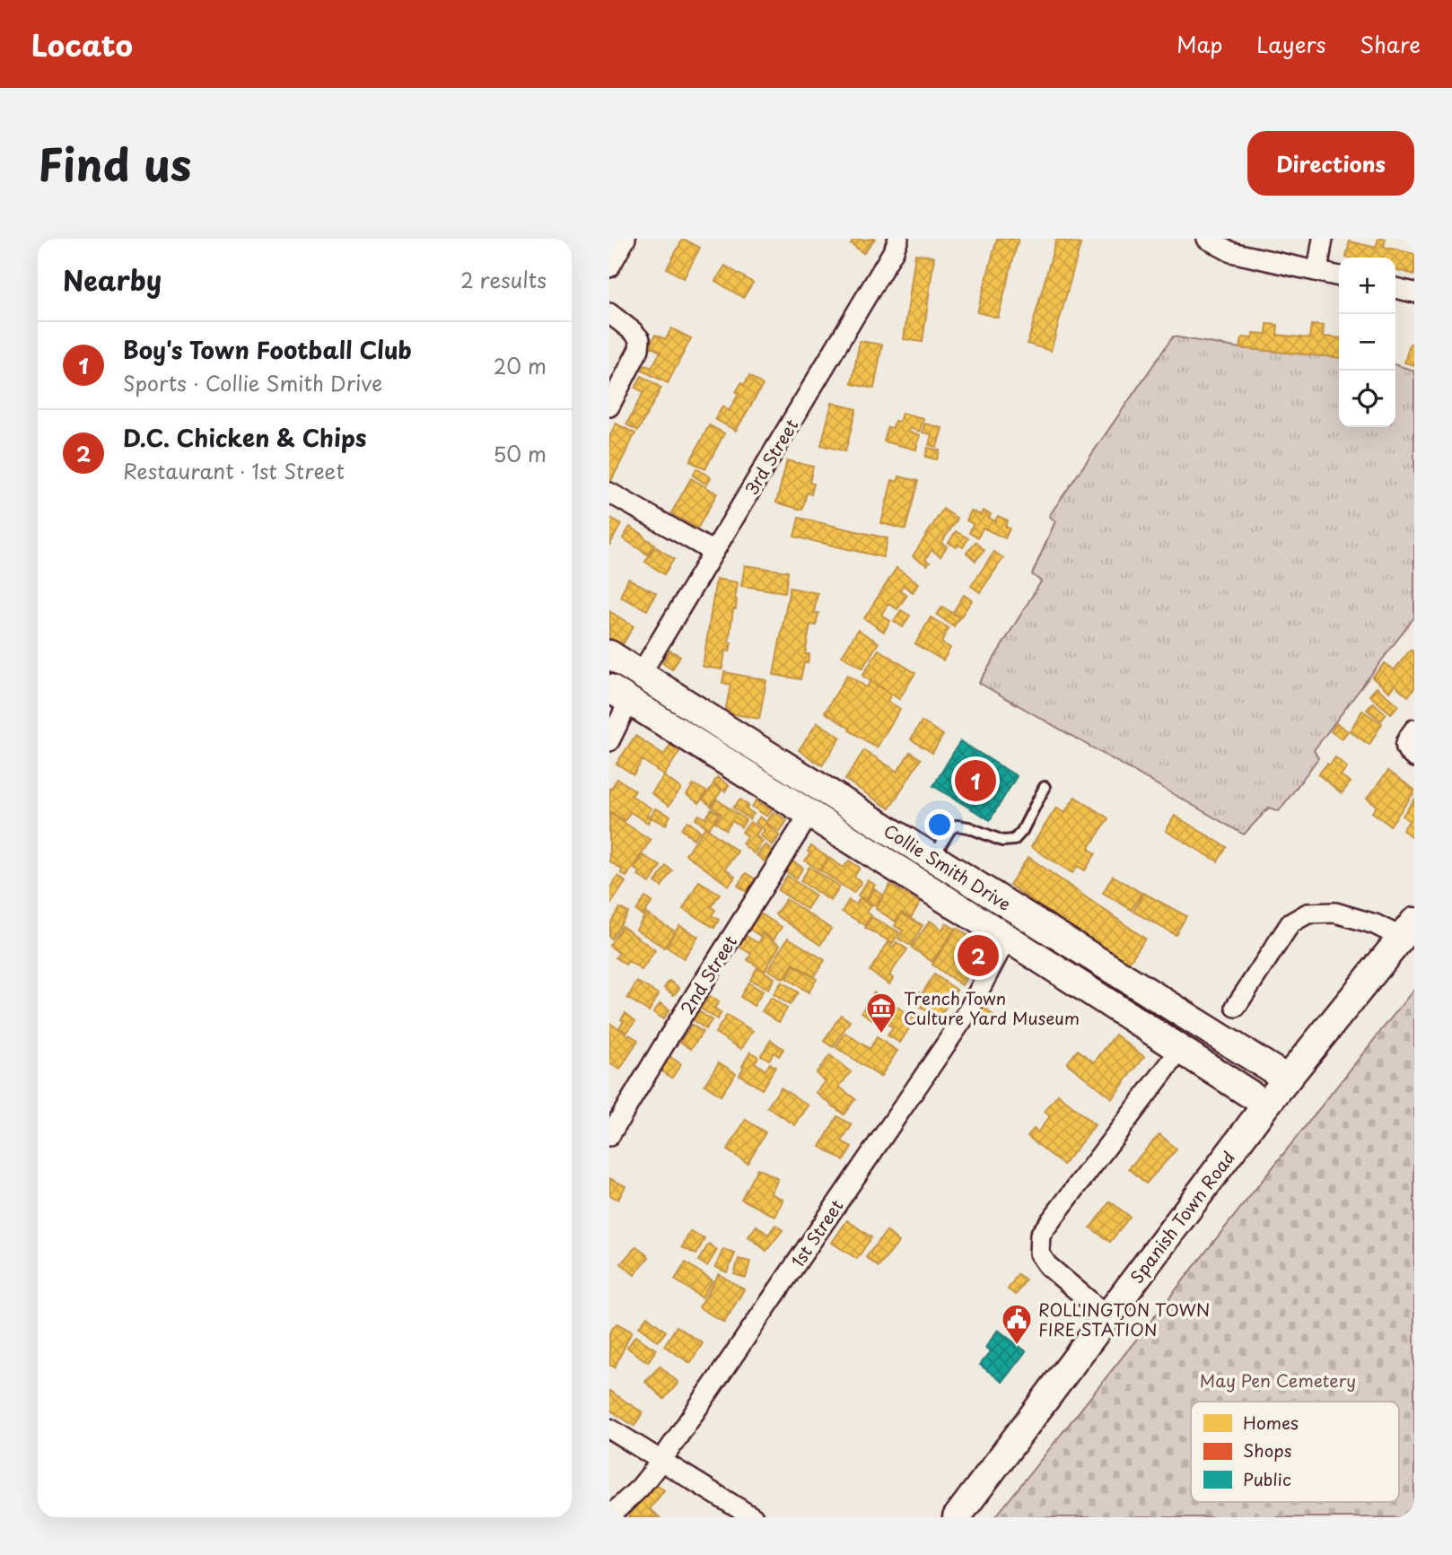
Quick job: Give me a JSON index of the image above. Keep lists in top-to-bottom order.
{
  "streets": {
    "street": [
      "3rd Street",
      "Collie Smith Drive",
      "2nd Street",
      "Spanish Town Road",
      "1st Street"
    ]
  },
  "crossings": [
    ["3rd Street", "Collie Smith Drive"],
    ["Collie Smith Drive", "2nd Street"],
    ["Collie Smith Drive", "Spanish Town Road"],
    ["Collie Smith Drive", "1st Street"]
  ],
  "parks": ["May Pen Cemetery"],
  "places": {
    "museum": ["Trench Town Culture Yard Museum"],
    "public building": ["ROLLINGTON TOWN FIRE STATION"]
  },
  "legend": ["Homes", "Shops", "Public"],
  "page": {
    "header": "Locato",
    "nav": ["Map", "Layers", "Share"],
    "title": "Find us",
    "buttons": "Directions",
    "heading": ["Nearby", "2 results"],
    "map_buttons": ["+", "−"],
    "list": [
      {
        "mark": "1",
        "name": "Boy's Town Football Club",
        "note": "Sports · Collie Smith Drive",
        "value": "20 m"
      },
      {
        "mark": "2",
        "name": "D.C. Chicken & Chips",
        "note": "Restaurant · 1st Street",
        "value": "50 m"
      }
    ],
    "pins": ["1", "2"]
  }
}
